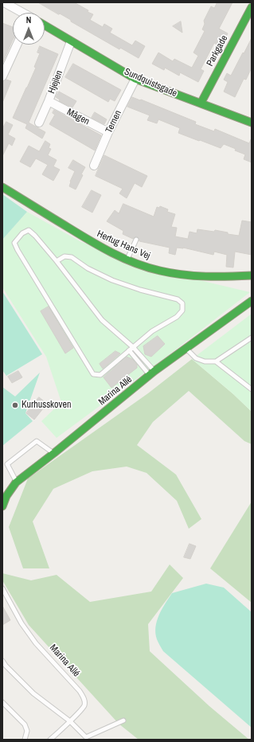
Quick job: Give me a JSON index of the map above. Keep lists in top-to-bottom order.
{
  "streets": {
    "street": [
      "Parkgade",
      "Hjejlen",
      "Sundquistsgade",
      "Mågen",
      "Ternen",
      "Hertug Hans Vej",
      "Marina Allé"
    ]
  },
  "crossings": [
    ["Parkgade", "Sundquistsgade"],
    ["Hjejlen", "Sundquistsgade"],
    ["Hjejlen", "Mågen"],
    ["Sundquistsgade", "Ternen"],
    ["Mågen", "Ternen"]
  ],
  "places": ["Kurhusskoven"],
  "north": "top"
}
